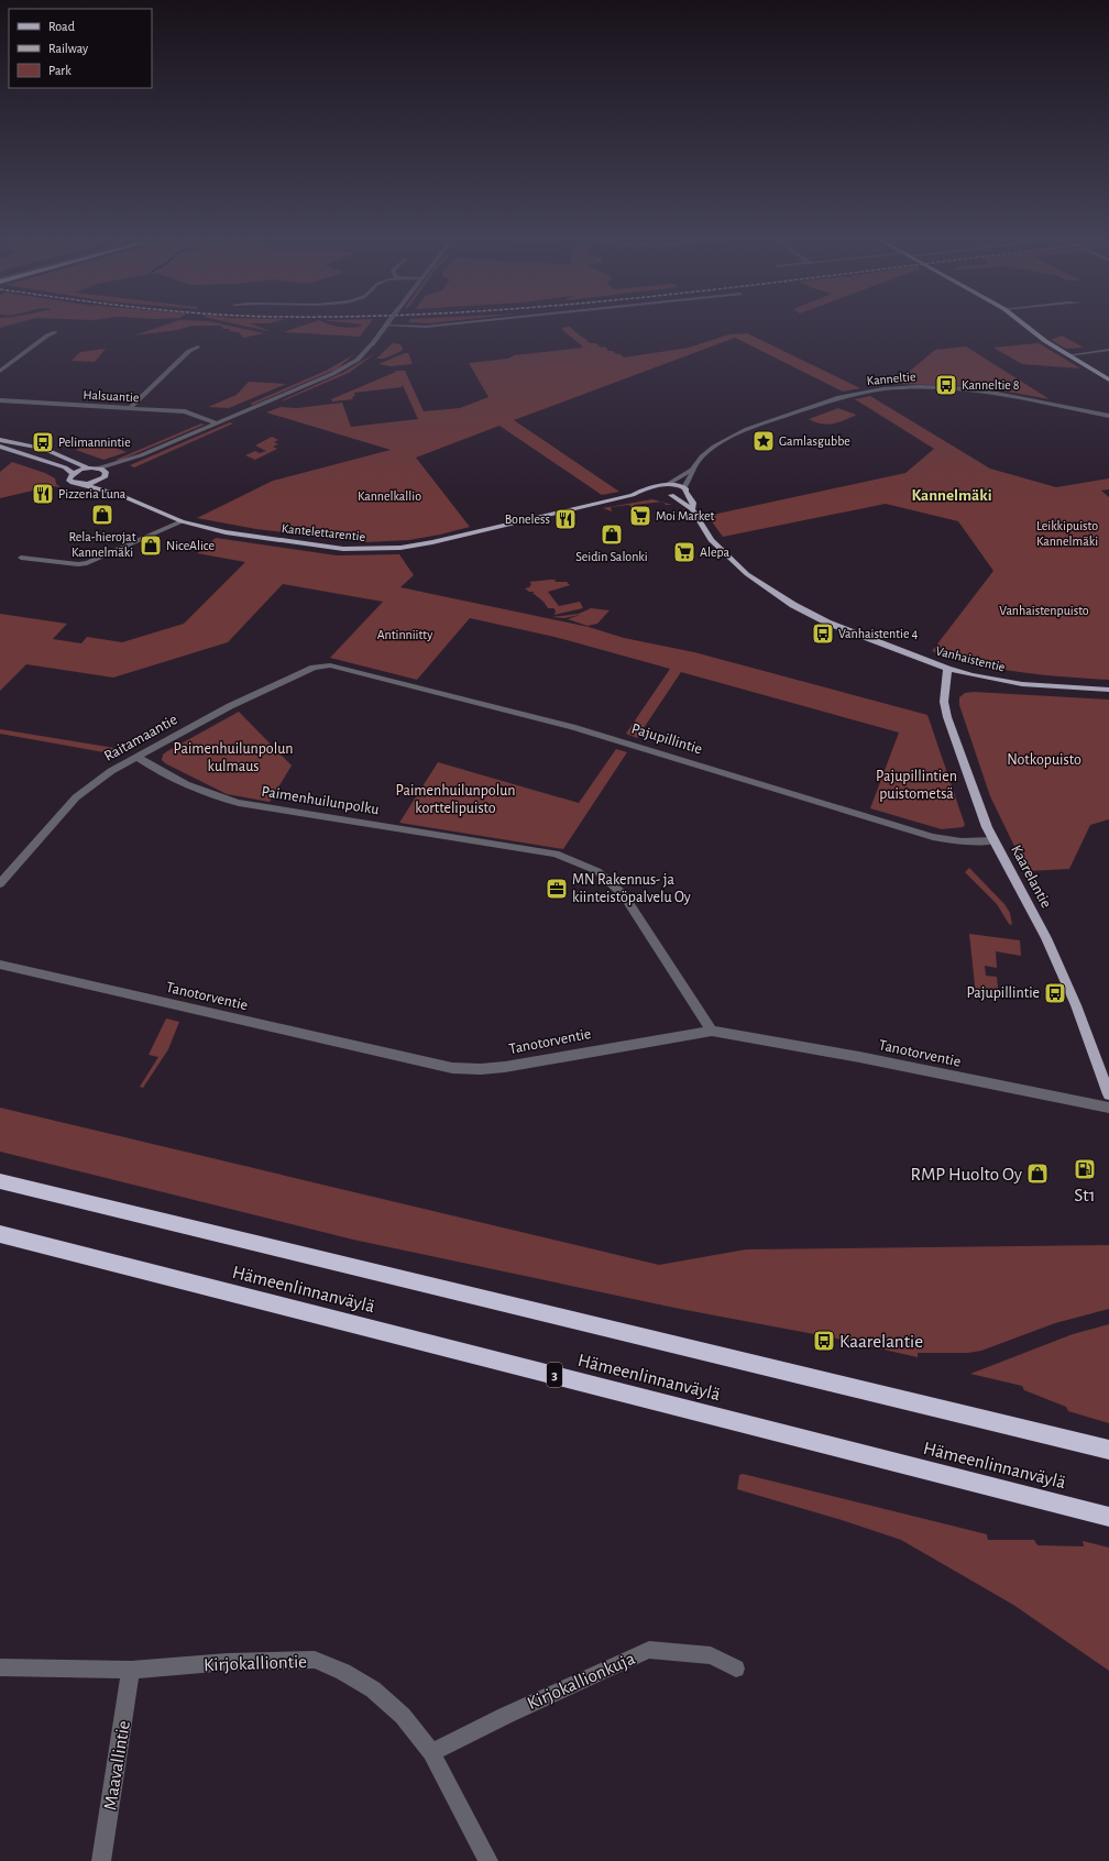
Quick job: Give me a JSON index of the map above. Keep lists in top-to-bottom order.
{
  "streets": {
    "highway": ["Hämeenlinnanväylä", "3"],
    "main road": ["Kantelettarentie", "Vanhaistentie", "Kaarelantie"],
    "street": [
      "Kanneltie",
      "Halsuantie",
      "Raitamaantie",
      "Pajupillintie",
      "Paimenhuilunpolku",
      "Tanotorventie",
      "Kirjokalliontie",
      "Kirjokallionkuja",
      "Maavallintie"
    ]
  },
  "crossings": [
    ["Kanneltie", "Kantelettarentie"],
    ["Kanneltie", "Vanhaistentie"],
    ["Kantelettarentie", "Vanhaistentie"],
    ["Vanhaistentie", "Kaarelantie"],
    ["Raitamaantie", "Pajupillintie"],
    ["Raitamaantie", "Paimenhuilunpolku"],
    ["Pajupillintie", "Kaarelantie"],
    ["Paimenhuilunpolku", "Tanotorventie"],
    ["Kirjokalliontie", "Kirjokallionkuja"],
    ["Kirjokalliontie", "Maavallintie"]
  ],
  "districts": ["Kannelmäki"],
  "parks": [
    "Kannelkallio",
    "Leikkipuisto Kannelmäki",
    "Vanhaistenpuisto",
    "Antinniitty",
    "Paimenhuilunpolun kulmaus",
    "Notkopuisto",
    "Pajupillintien puistometsä",
    "Paimenhuilunpolun korttelipuisto"
  ],
  "places": {
    "bus stop": [
      "Kanneltie 8",
      "Pelimannintie",
      "Vanhaistentie 4",
      "Pajupillintie",
      "Kaarelantie"
    ],
    "place": ["Gamlasgubbe"],
    "restaurant": ["Pizzeria Luna", "Boneless"],
    "shop": [
      "Rela-hierojat Kannelmäki",
      "Seidin Salonki",
      "NiceAlice",
      "RMP Huolto Oy"
    ],
    "supermarket": ["Moi Market", "Alepa"],
    "office": ["MN Rakennus- ja kiinteistöpalvelu Oy"],
    "fuel station": ["St1"]
  },
  "legend": ["Road", "Railway", "Park"]
}
